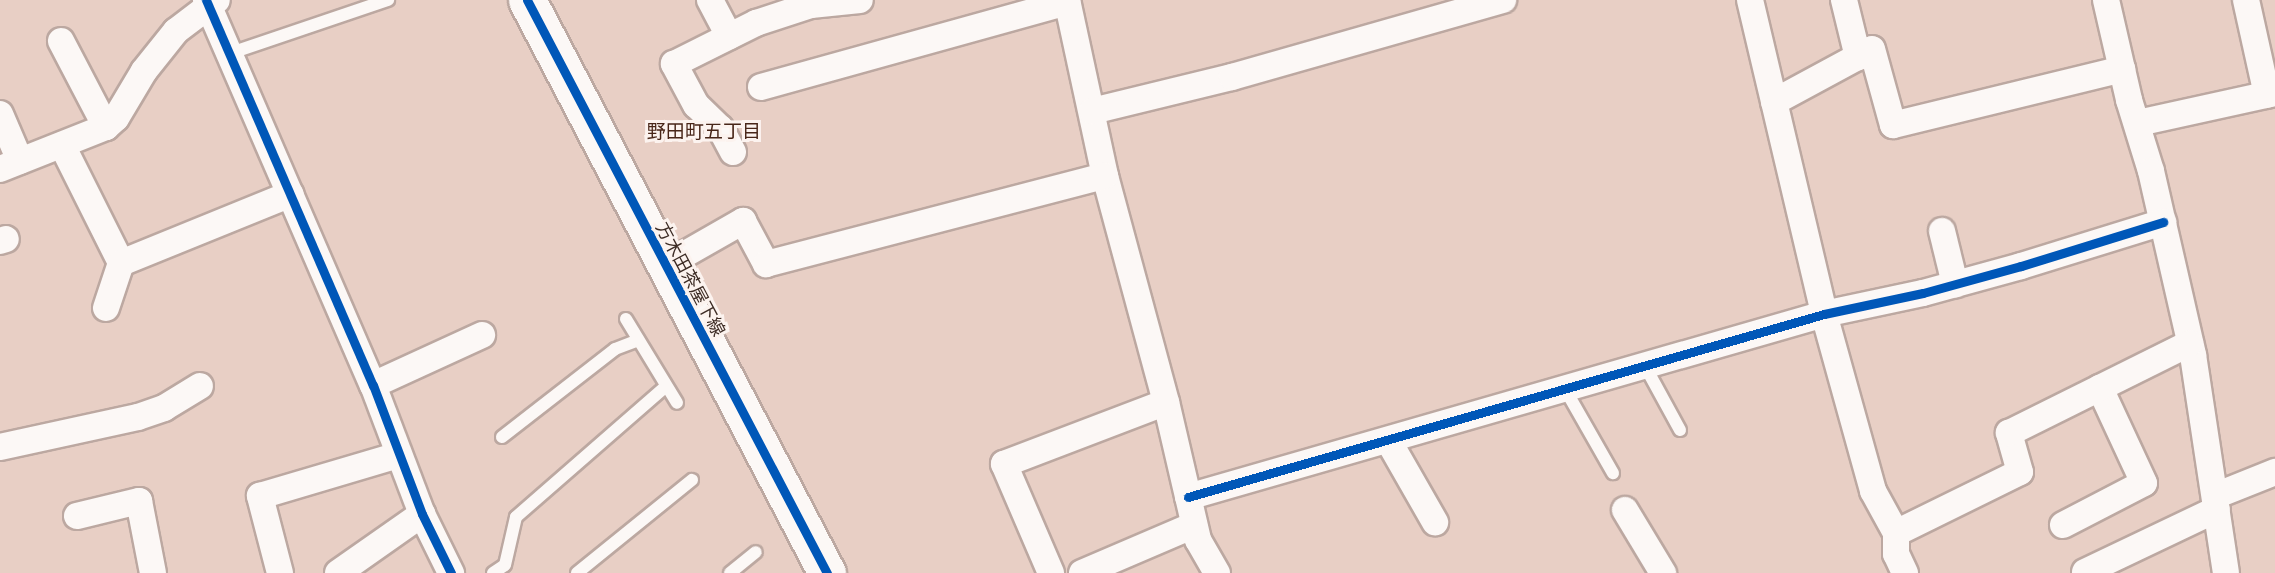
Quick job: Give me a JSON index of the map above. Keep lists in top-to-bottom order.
{
  "streets": {
    "street": ["方木田茶屋下線"]
  },
  "districts": ["野田町五丁目"]
}
